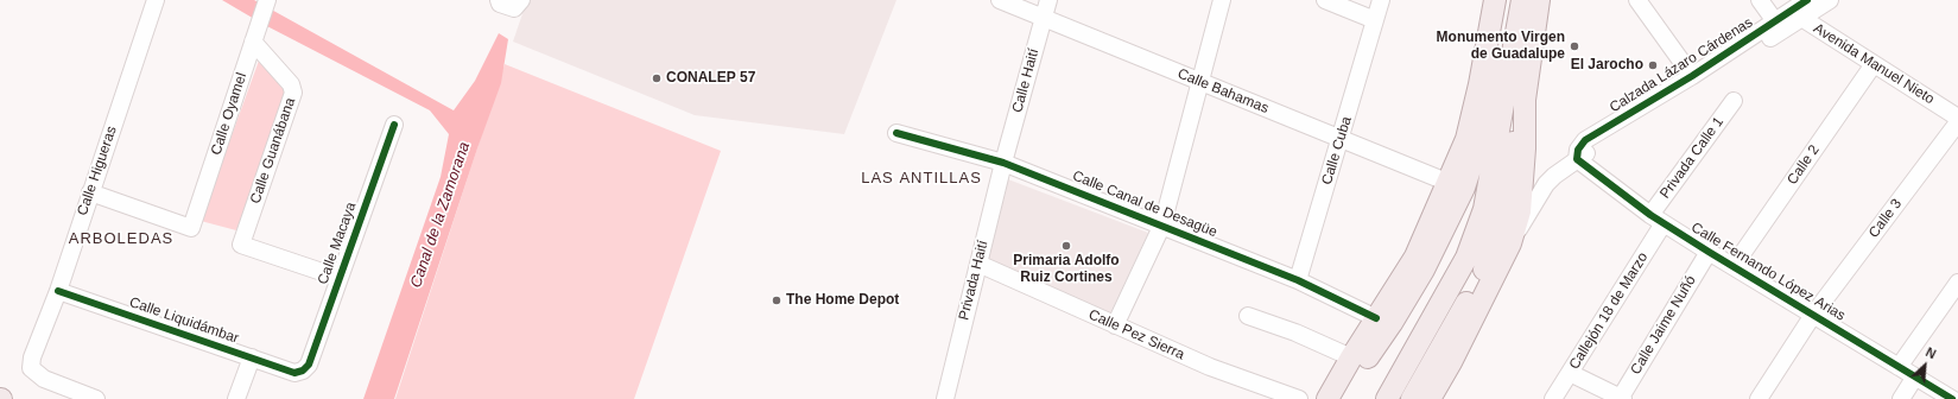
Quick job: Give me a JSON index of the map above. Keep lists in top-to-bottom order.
{
  "streets": {
    "street": [
      "Avenida Manuel Nieto",
      "Calzada Lázaro Cárdenas",
      "Calle Haití",
      "Calle Bahamas",
      "Calle Oyamel",
      "Calle Guanábana",
      "Calle Cuba",
      "Privada Calle 1",
      "Calle 2",
      "Calle Higueras",
      "Calle Canal de Desagüe",
      "Calle 3",
      "Calle Macaya",
      "Calle Fernando López Arias",
      "Privada Haití",
      "Callejón 18 de Marzo",
      "Calle Liquidámbar",
      "Calle Jaime Nuñó",
      "Calle Pez Sierra"
    ]
  },
  "crossings": [
    ["Avenida Manuel Nieto", "Calzada Lázaro Cárdenas"],
    ["Avenida Manuel Nieto", "Calle 2"],
    ["Calzada Lázaro Cárdenas", "Calle Fernando López Arias"],
    ["Calle Haití", "Calle Bahamas"],
    ["Calle Haití", "Calle Canal de Desagüe"],
    ["Calle Haití", "Privada Haití"],
    ["Calle Bahamas", "Calle Cuba"],
    ["Calle Oyamel", "Calle Guanábana"],
    ["Calle Oyamel", "Calle Higueras"],
    ["Calle Guanábana", "Calle Macaya"],
    ["Calle Cuba", "Calle Canal de Desagüe"],
    ["Privada Calle 1", "Calle Fernando López Arias"],
    ["Privada Calle 1", "Callejón 18 de Marzo"],
    ["Calle 2", "Calle Fernando López Arias"],
    ["Calle Higueras", "Calle Liquidámbar"],
    ["Calle Canal de Desagüe", "Privada Haití"],
    ["Calle 3", "Calle Fernando López Arias"],
    ["Calle Macaya", "Calle Liquidámbar"],
    ["Calle Fernando López Arias", "Callejón 18 de Marzo"],
    ["Calle Fernando López Arias", "Calle Jaime Nuñó"],
    ["Privada Haití", "Calle Pez Sierra"]
  ],
  "districts": ["LAS ANTILLAS", "ARBOLEDAS"],
  "water": ["Canal de la Zamorana"],
  "places": [
    "Monumento Virgen de Guadalupe",
    "El Jarocho",
    "CONALEP 57",
    "Primaria Adolfo Ruiz Cortines",
    "The Home Depot"
  ],
  "north": "top right"
}
